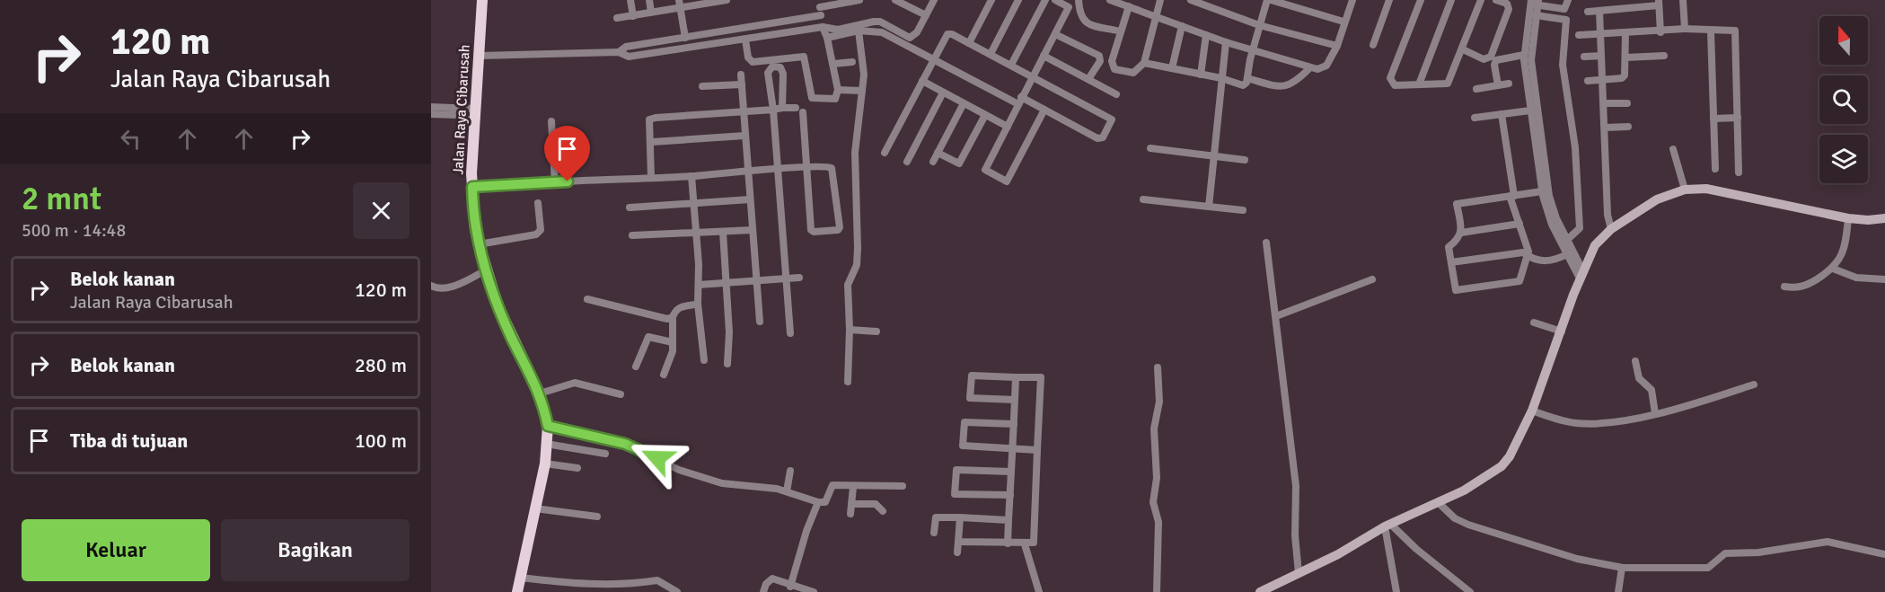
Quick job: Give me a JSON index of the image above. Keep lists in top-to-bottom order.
{
  "streets": {
    "main road": ["Jalan Raya Cibarusah"]
  },
  "north": "top",
  "page": {
    "turn": ["120 m", "Jalan Raya Cibarusah"],
    "heading": ["2 mnt", "500 m · 14:48"],
    "list": [
      {
        "name": "Belok kanan",
        "note": "Jalan Raya Cibarusah",
        "value": "120 m"
      },
      {
        "name": "Belok kanan",
        "value": "280 m"
      },
      {
        "name": "Tiba di tujuan",
        "value": "100 m"
      }
    ],
    "buttons": ["Keluar", "Bagikan"]
  }
}
